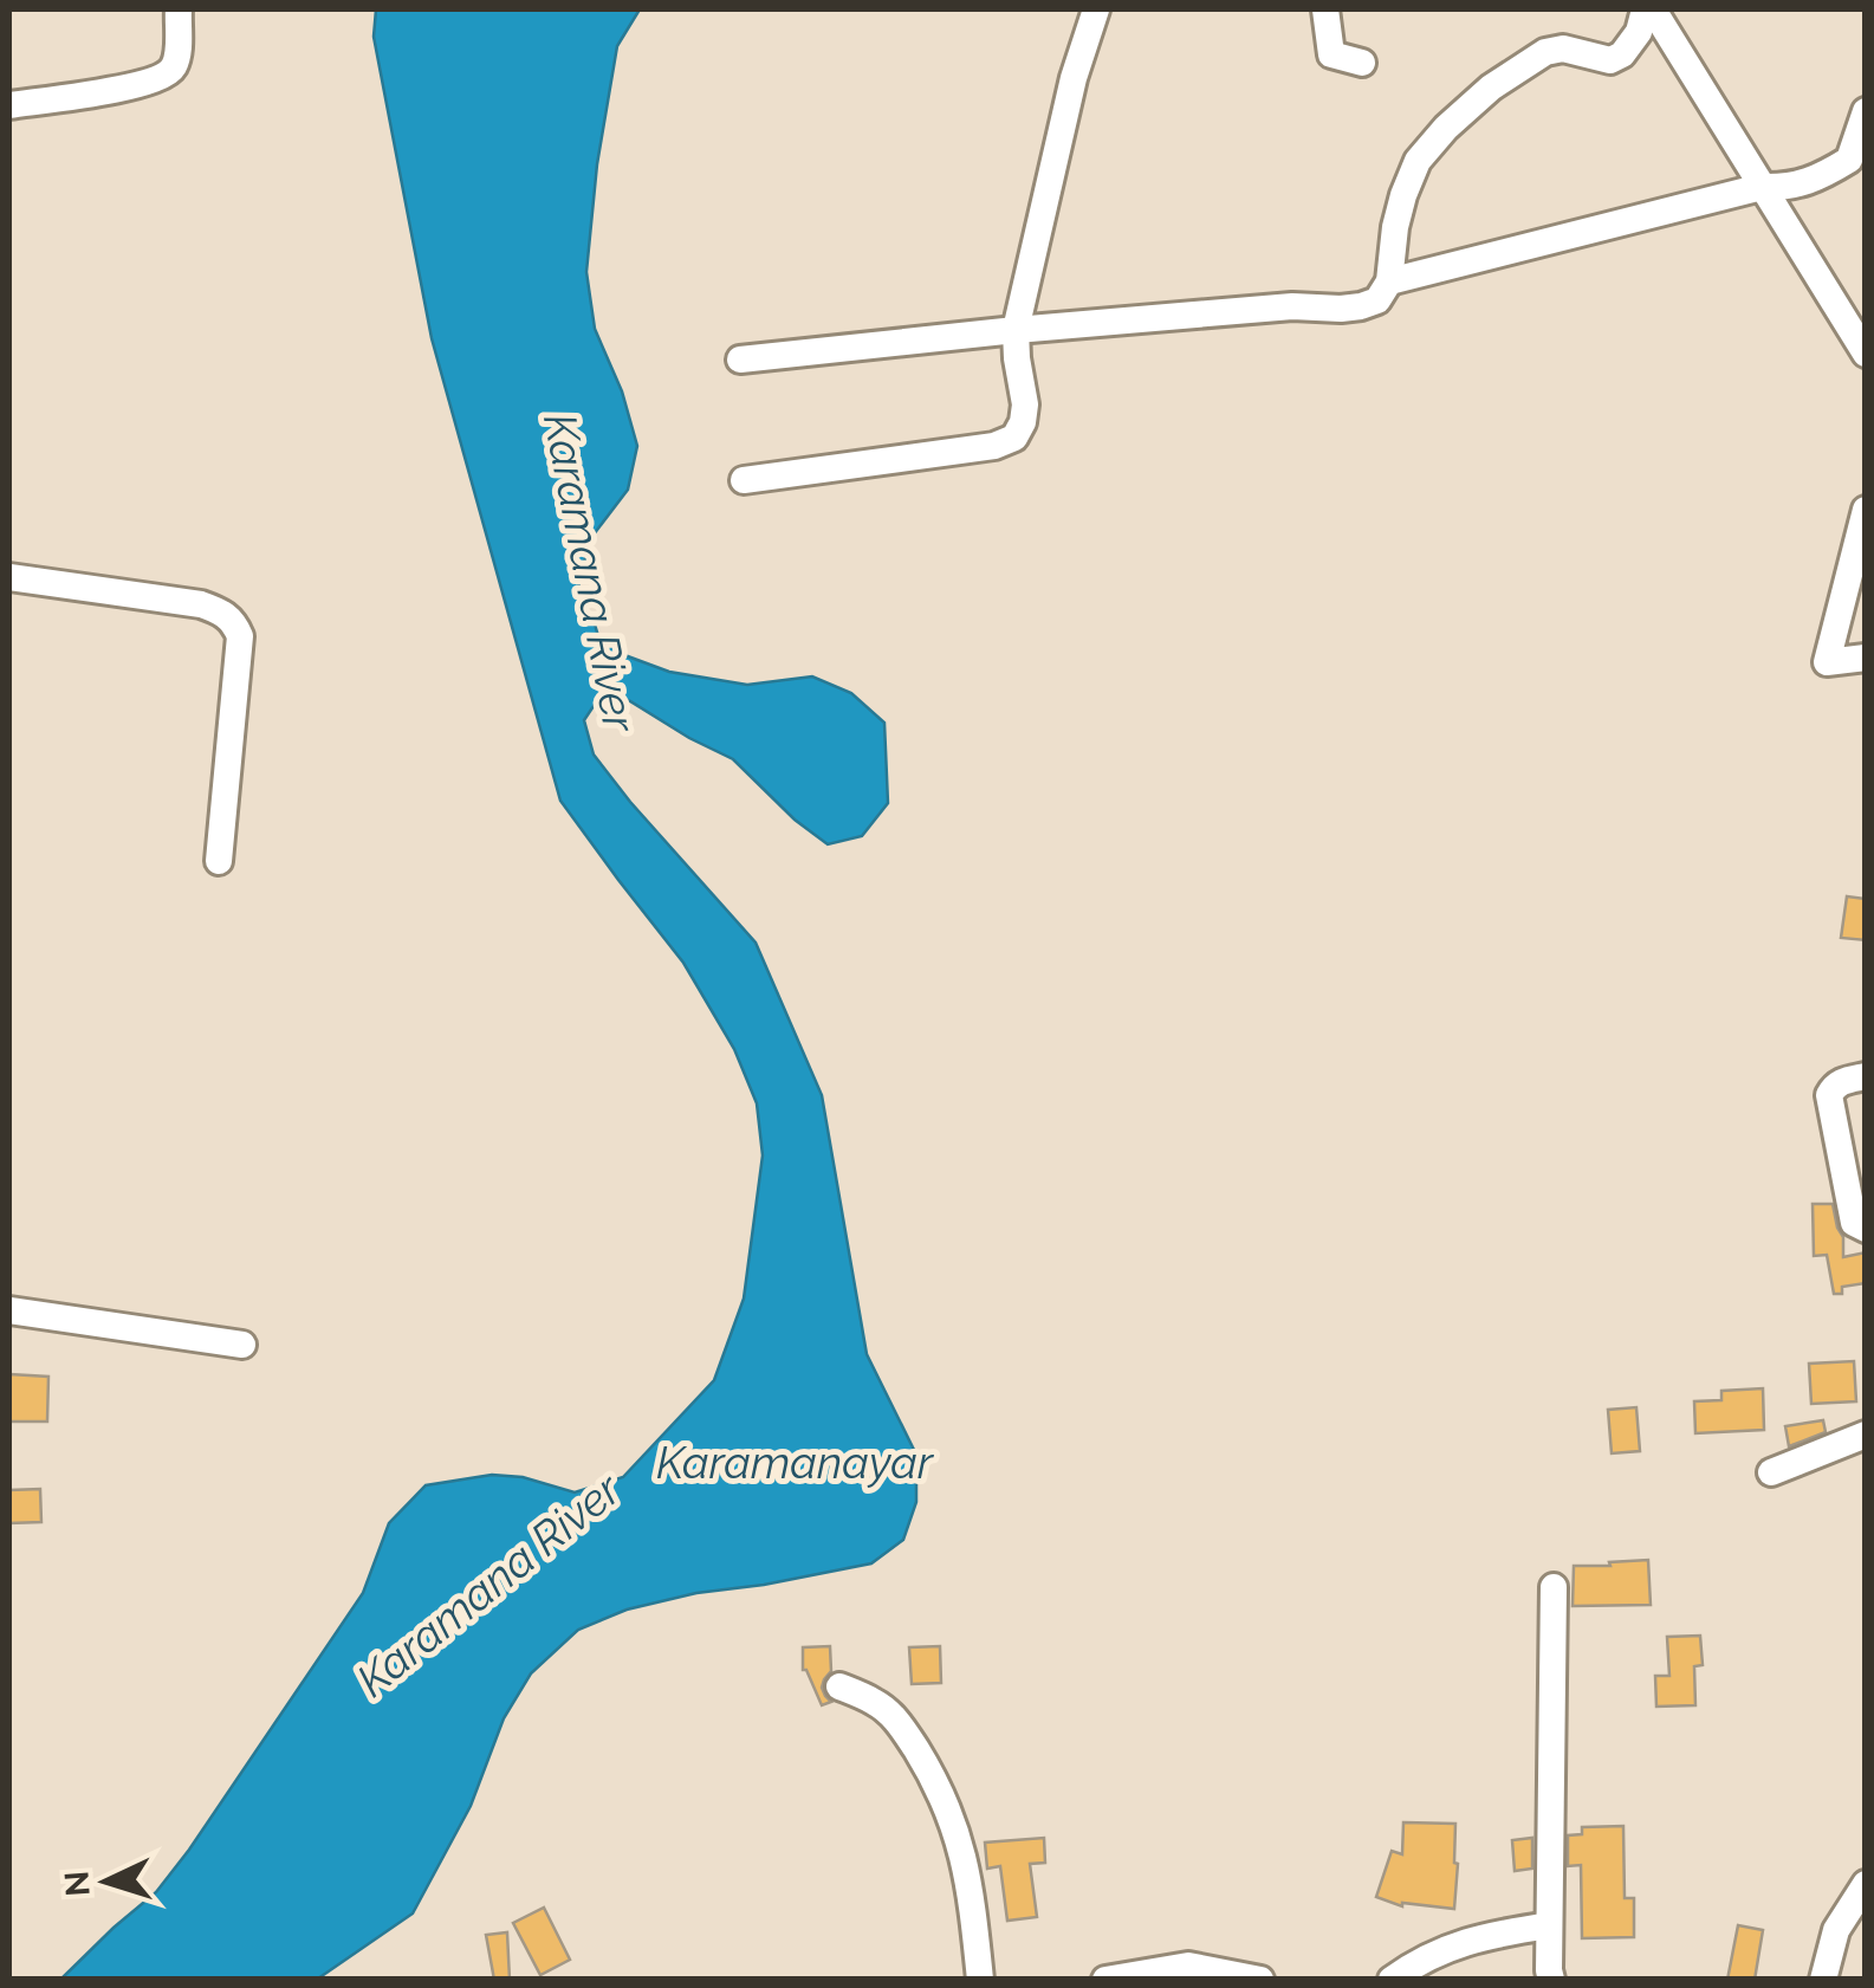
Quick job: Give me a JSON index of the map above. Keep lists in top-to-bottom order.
{
  "water": ["Karamana River", "Karamanayar"],
  "north": "left"
}
